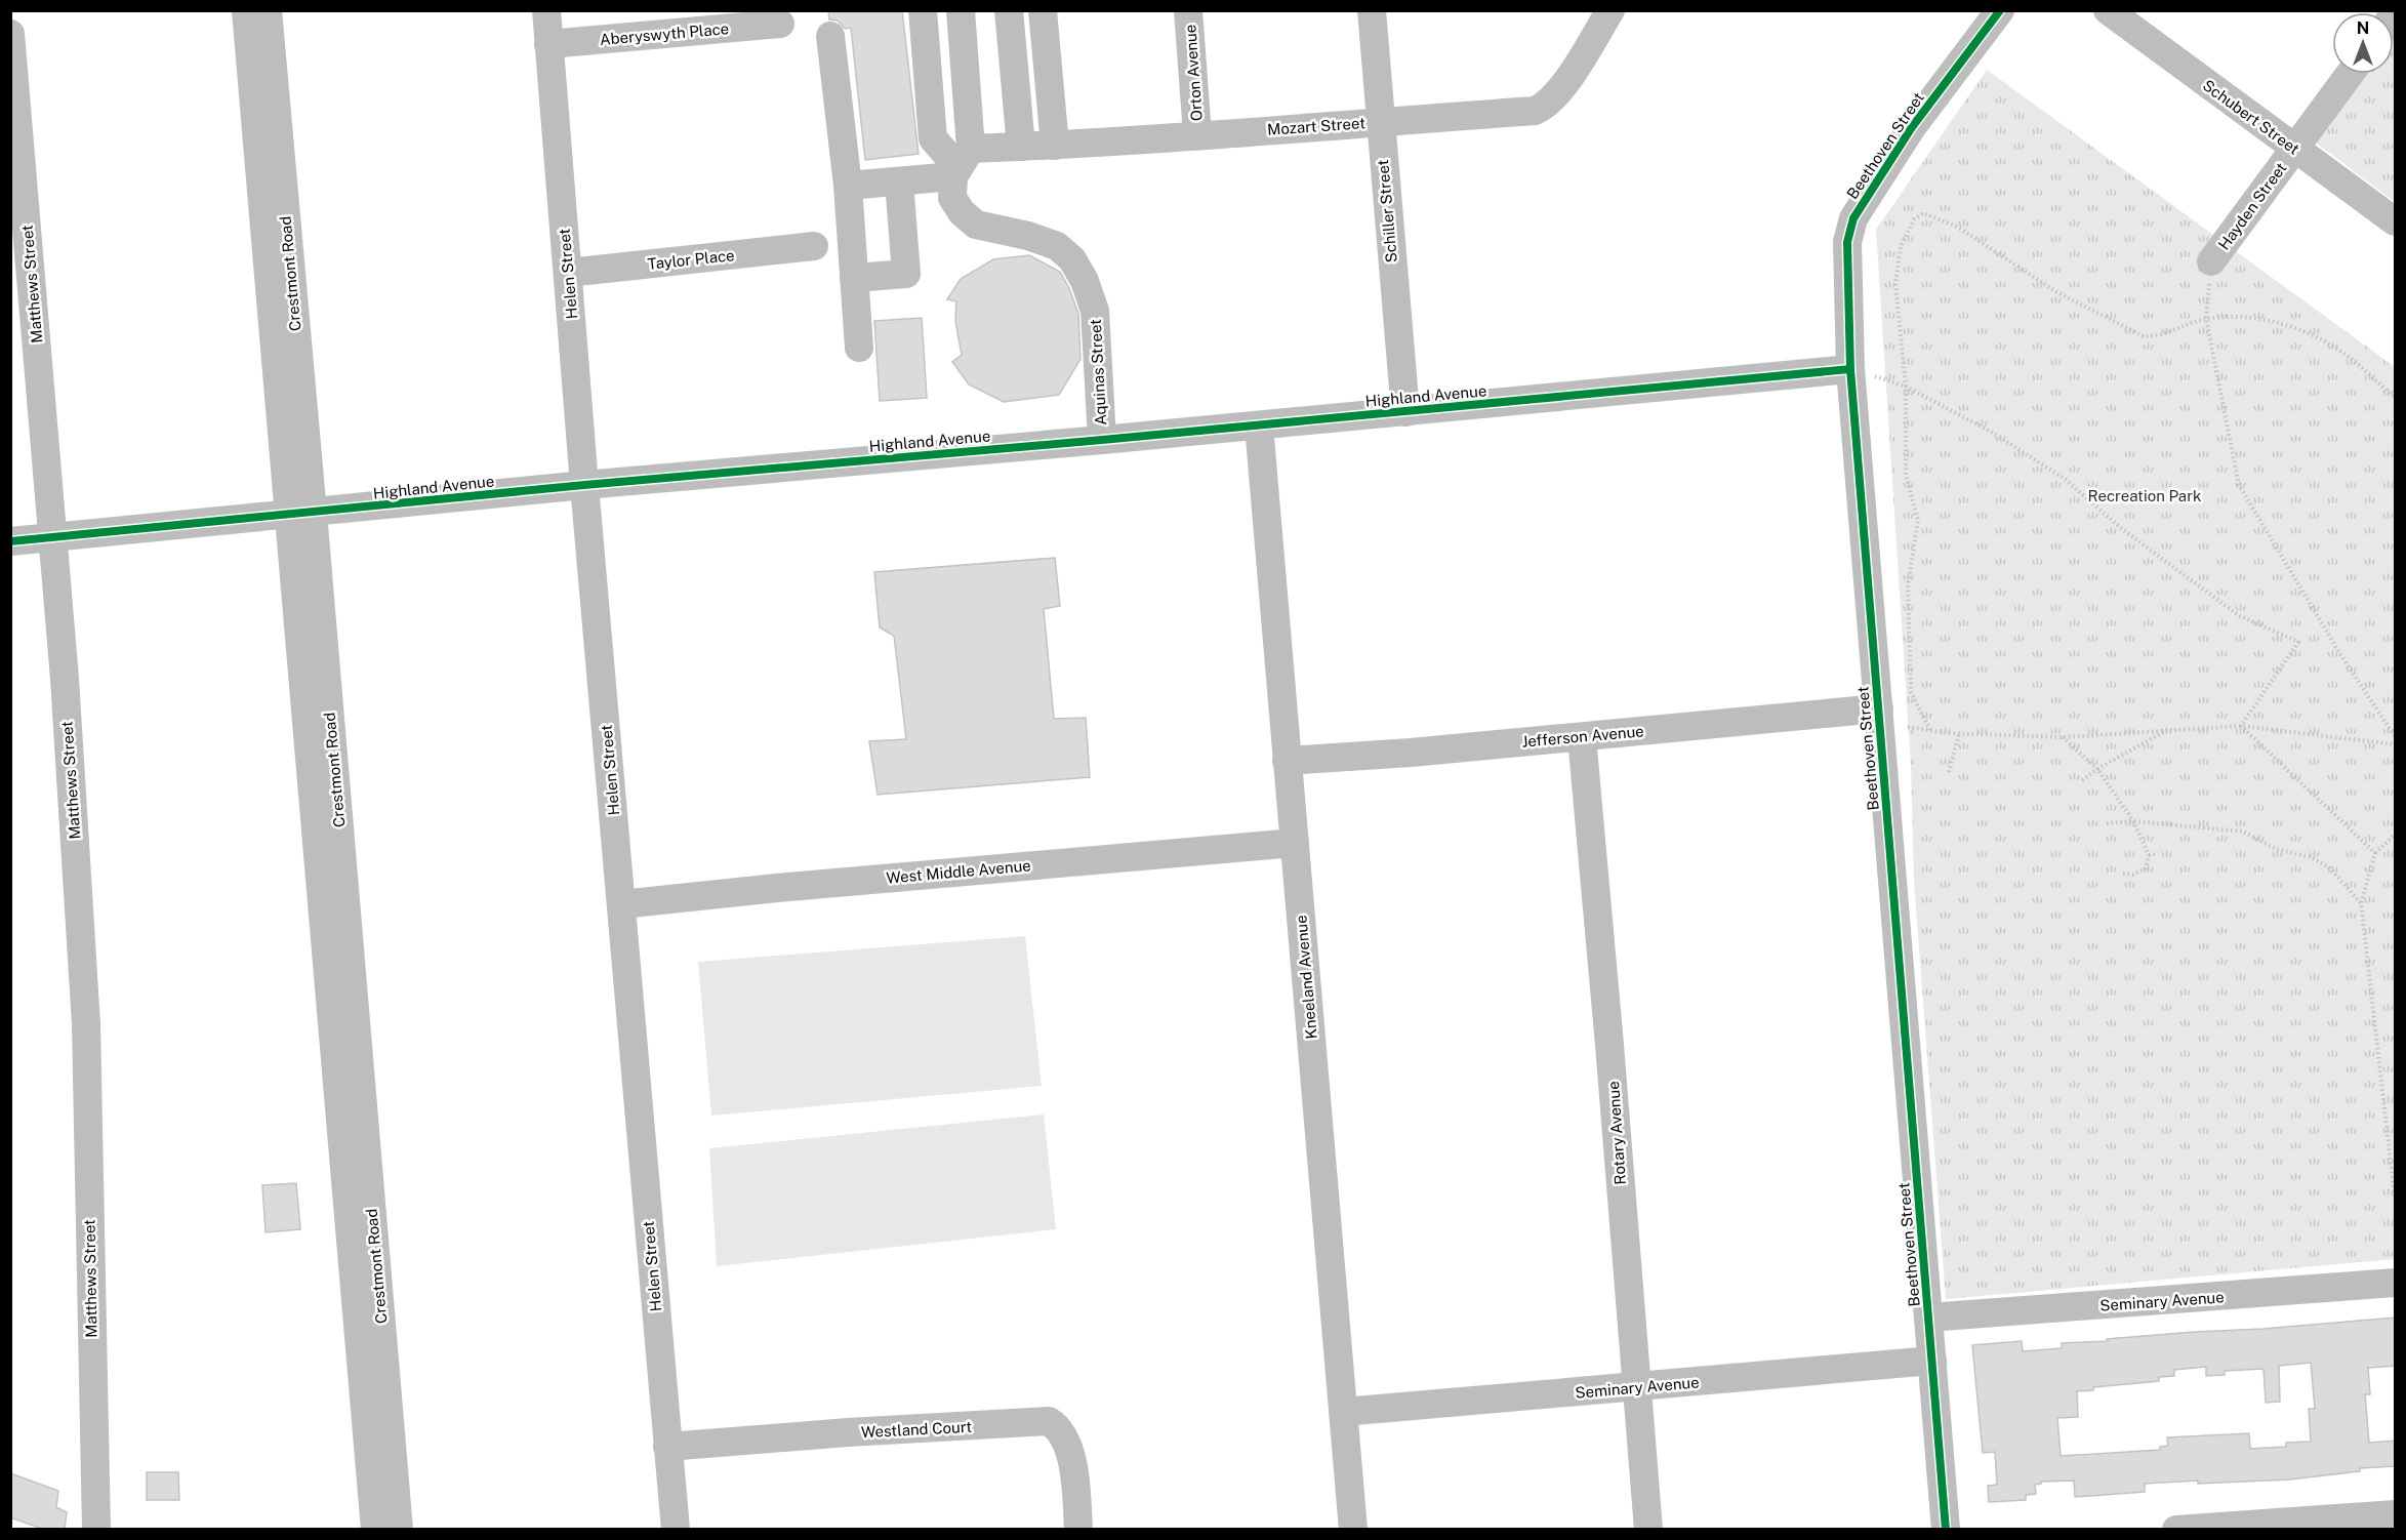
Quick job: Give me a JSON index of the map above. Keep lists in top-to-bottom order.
{
  "streets": {
    "street": [
      "Aberyswyth Place",
      "Orton Avenue",
      "Schubert Street",
      "Mozart Street",
      "Beethoven Street",
      "Hayden Street",
      "Schiller Street",
      "Taylor Place",
      "Crestmont Road",
      "Helen Street",
      "Matthews Street",
      "Aquinas Street",
      "Highland Avenue",
      "Jefferson Avenue",
      "West Middle Avenue",
      "Kneeland Avenue",
      "Rotary Avenue",
      "Seminary Avenue",
      "Westland Court"
    ]
  },
  "crossings": [
    ["Aberyswyth Place", "Helen Street"],
    ["Orton Avenue", "Mozart Street"],
    ["Schubert Street", "Hayden Street"],
    ["Mozart Street", "Schiller Street"],
    ["Mozart Street", "Aquinas Street"],
    ["Beethoven Street", "Highland Avenue"],
    ["Beethoven Street", "Jefferson Avenue"],
    ["Beethoven Street", "Seminary Avenue"],
    ["Schiller Street", "Highland Avenue"],
    ["Taylor Place", "Helen Street"],
    ["Crestmont Road", "Highland Avenue"],
    ["Helen Street", "Highland Avenue"],
    ["Helen Street", "West Middle Avenue"],
    ["Helen Street", "Westland Court"],
    ["Matthews Street", "Highland Avenue"],
    ["Aquinas Street", "Highland Avenue"],
    ["Highland Avenue", "Kneeland Avenue"],
    ["Jefferson Avenue", "Kneeland Avenue"],
    ["Jefferson Avenue", "Rotary Avenue"],
    ["West Middle Avenue", "Kneeland Avenue"],
    ["Kneeland Avenue", "Seminary Avenue"],
    ["Rotary Avenue", "Seminary Avenue"]
  ],
  "parks": ["Recreation Park"],
  "north": "top"
}
